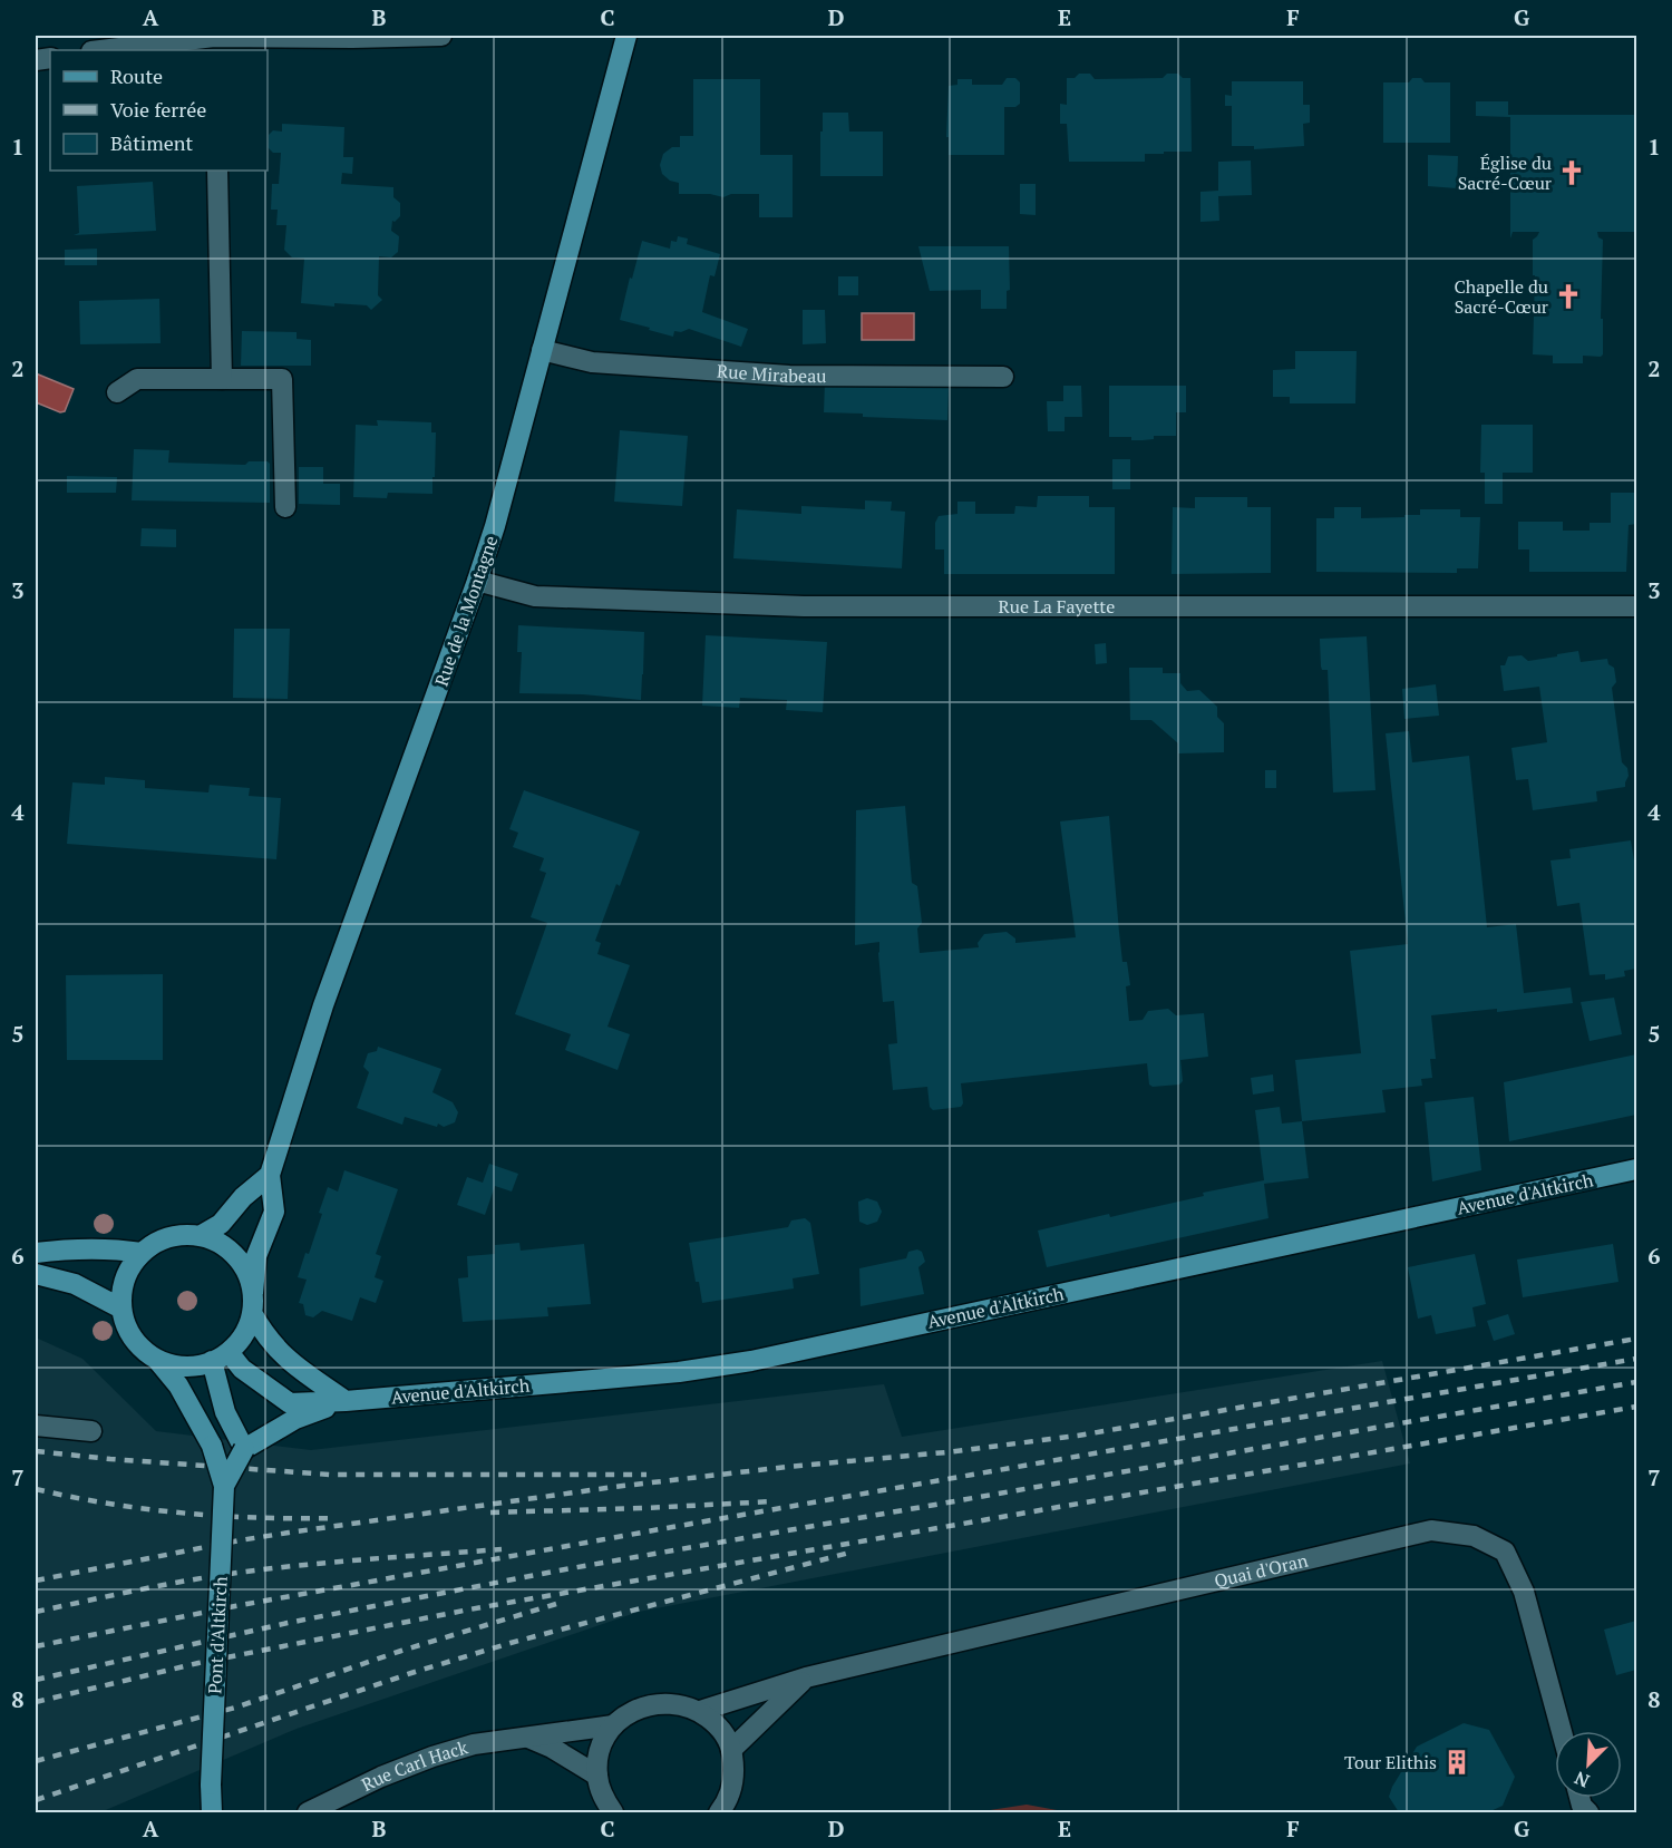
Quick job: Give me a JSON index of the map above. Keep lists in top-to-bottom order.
{
  "streets": {
    "main road": ["Rue de la Montagne", "Avenue d'Altkirch", "Pont d'Altkirch"],
    "street": [
      "Rue Mirabeau",
      "Rue La Fayette",
      "Quai d'Oran",
      "Rue Carl Hack"
    ]
  },
  "crossings": [
    ["Rue Mirabeau", "Rue de la Montagne"],
    ["Rue La Fayette", "Rue de la Montagne"],
    ["Rue de la Montagne", "Avenue d'Altkirch"]
  ],
  "places": {
    "church": ["Église du Sacré-Cœur", "Chapelle du Sacré-Cœur"],
    "building": ["Tour Elithis"]
  },
  "legend": ["Route", "Voie ferrée", "Bâtiment"],
  "north": "bottom left",
  "grid": {
    "columns": [
      "A",
      "B",
      "C",
      "D",
      "E",
      "F",
      "G"
    ],
    "rows": [
      "1",
      "2",
      "3",
      "4",
      "5",
      "6",
      "7",
      "8"
    ]
  }
}
